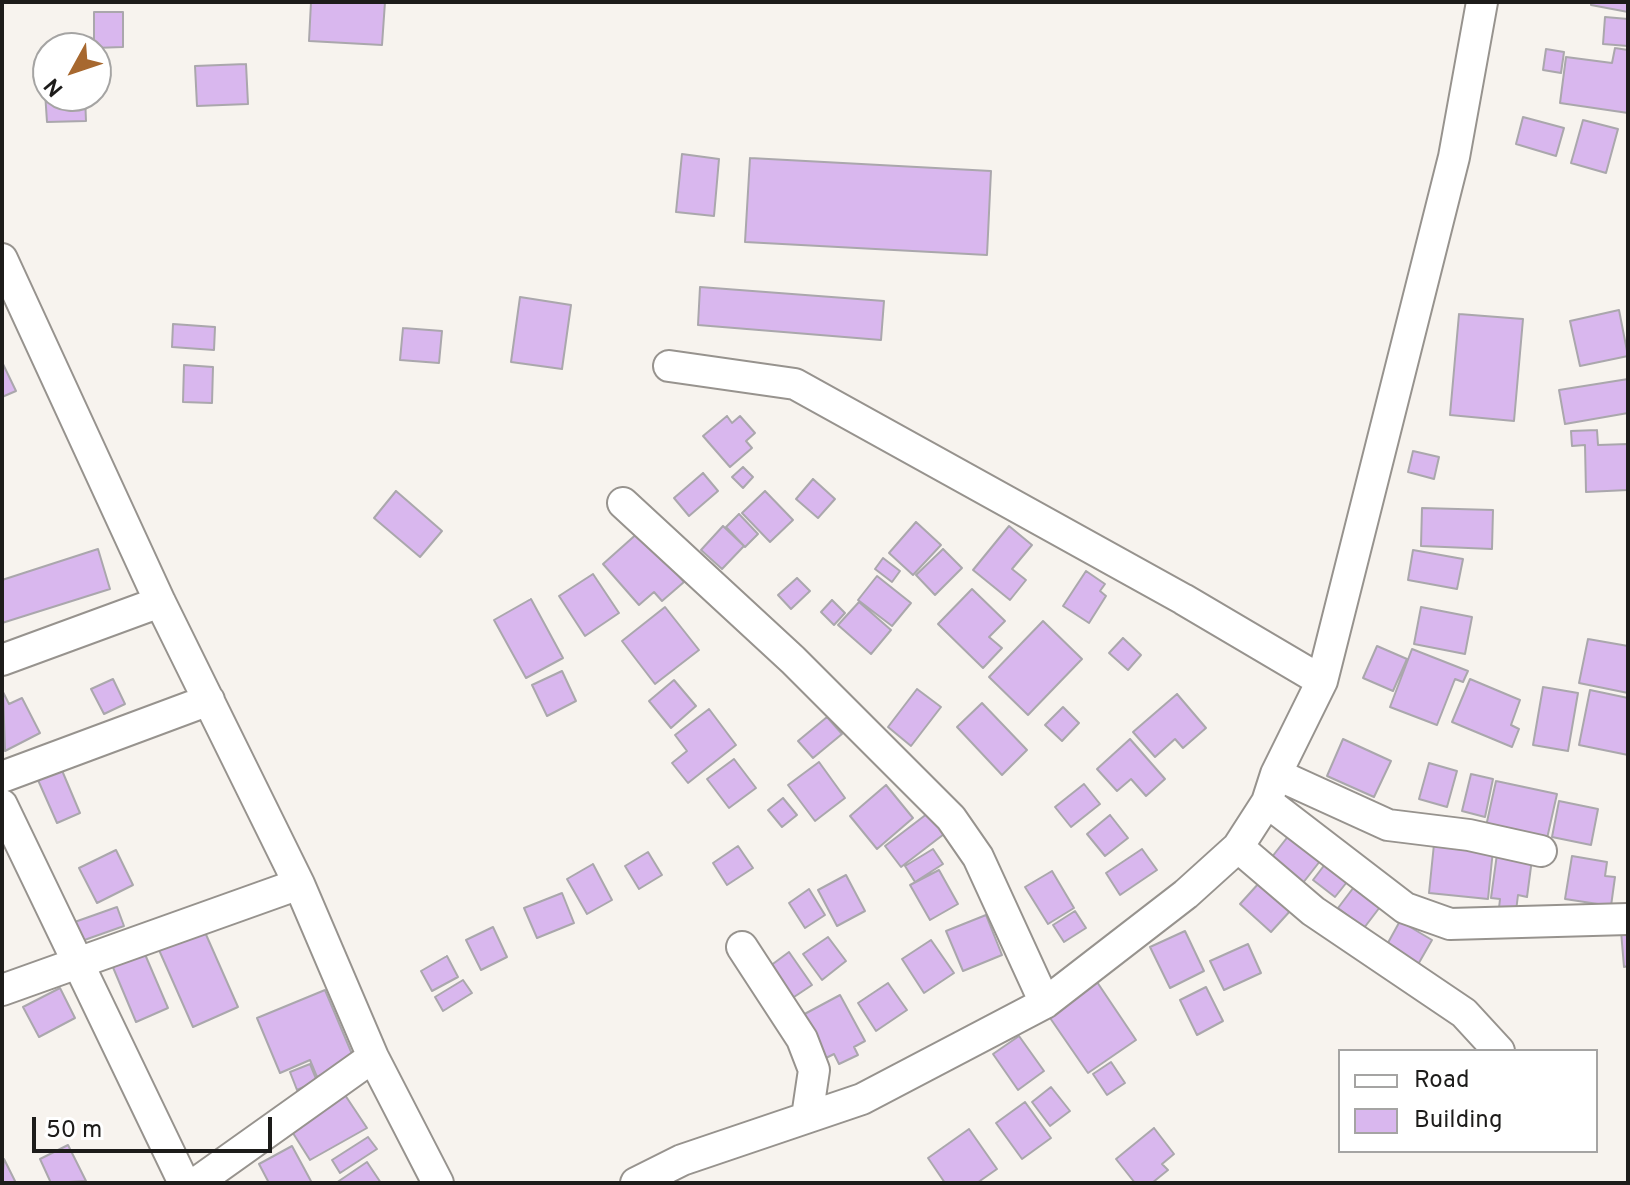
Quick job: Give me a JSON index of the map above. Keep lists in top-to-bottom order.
{
  "legend": ["Road", "Building"],
  "scale_bar": "50 m",
  "north": "bottom left"
}
